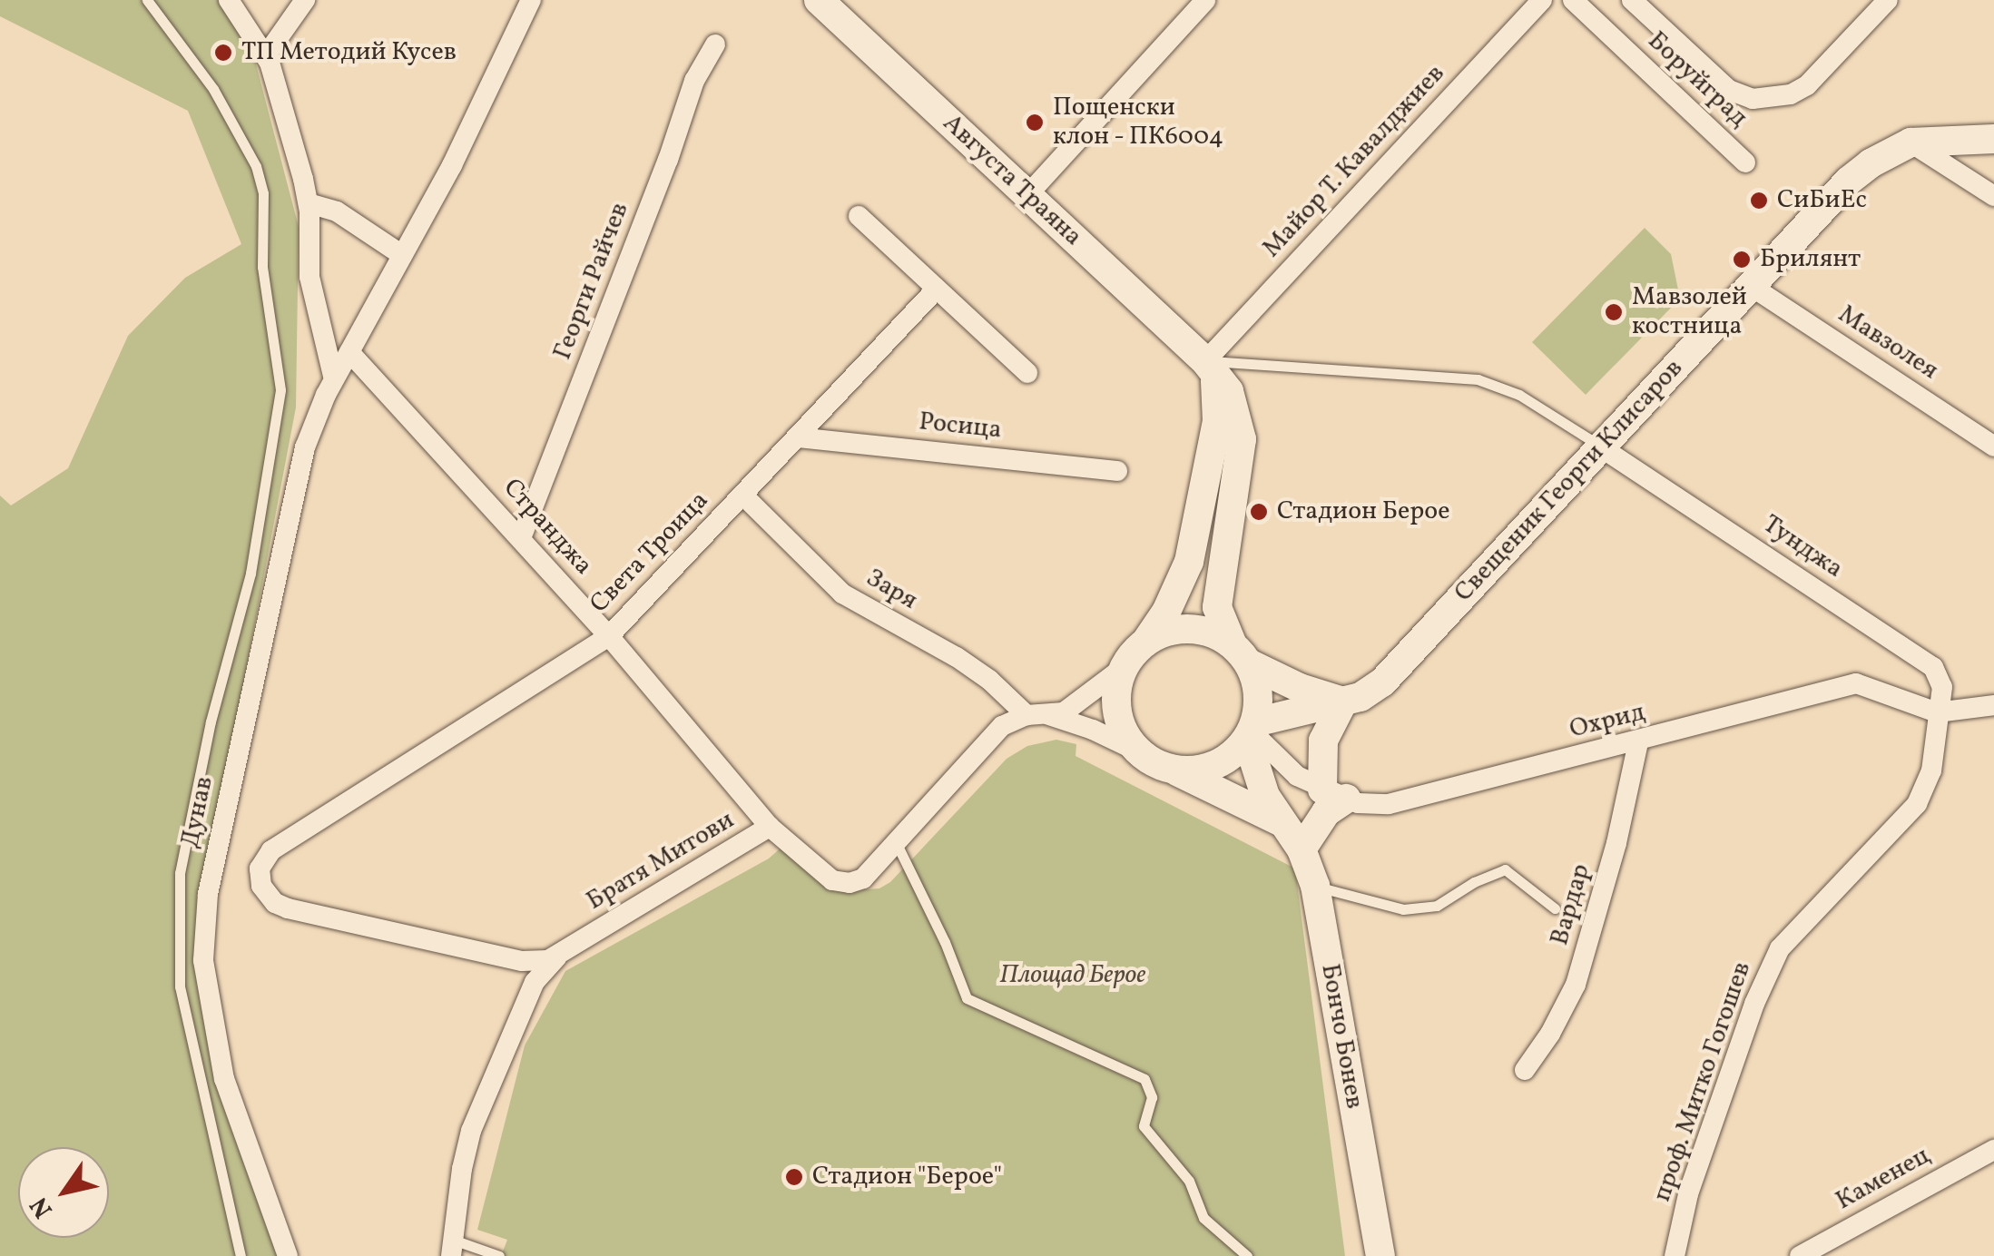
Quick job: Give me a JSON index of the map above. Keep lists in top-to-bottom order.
{
  "streets": {
    "street": [
      "Боруйград",
      "Майор Т. Кавалджиев",
      "Августа Траяна",
      "Георги Райчев",
      "Мавзолея",
      "Росица",
      "Свещеник Георги Клисаров",
      "Странджа",
      "Тунджа",
      "Света Троица",
      "Заря",
      "Охрид",
      "Дунав",
      "Братя Митови",
      "Вардар",
      "Бончо Бонев",
      "проф. Митко Гогошев",
      "Каменец"
    ]
  },
  "crossings": [
    ["Майор Т. Кавалджиев", "Августа Траяна"],
    ["Августа Траяна", "Свещеник Георги Клисаров"],
    ["Августа Траяна", "Охрид"],
    ["Августа Траяна", "Бончо Бонев"],
    ["Георги Райчев", "Странджа"],
    ["Мавзолея", "Свещеник Георги Клисаров"],
    ["Росица", "Света Троица"],
    ["Свещеник Георги Клисаров", "Тунджа"],
    ["Свещеник Георги Клисаров", "Охрид"],
    ["Свещеник Георги Клисаров", "Бончо Бонев"],
    ["Странджа", "Света Троица"],
    ["Странджа", "Дунав"],
    ["Странджа", "Братя Митови"],
    ["Тунджа", "Охрид"],
    ["Тунджа", "проф. Митко Гогошев"],
    ["Света Троица", "Заря"],
    ["Света Троица", "Братя Митови"],
    ["Заря", "Братя Митови"],
    ["Охрид", "Вардар"],
    ["Охрид", "Бончо Бонев"],
    ["Охрид", "проф. Митко Гогошев"]
  ],
  "parks": ["Площад Берое"],
  "places": [
    "ТП Методий Кусев",
    "Пощенски клон - ПК6004",
    "СиБиЕс",
    "Брилянт",
    "Мавзолей костница",
    "Стадион Берое",
    "Стадион \"Берое\""
  ],
  "north": "bottom left"
}
